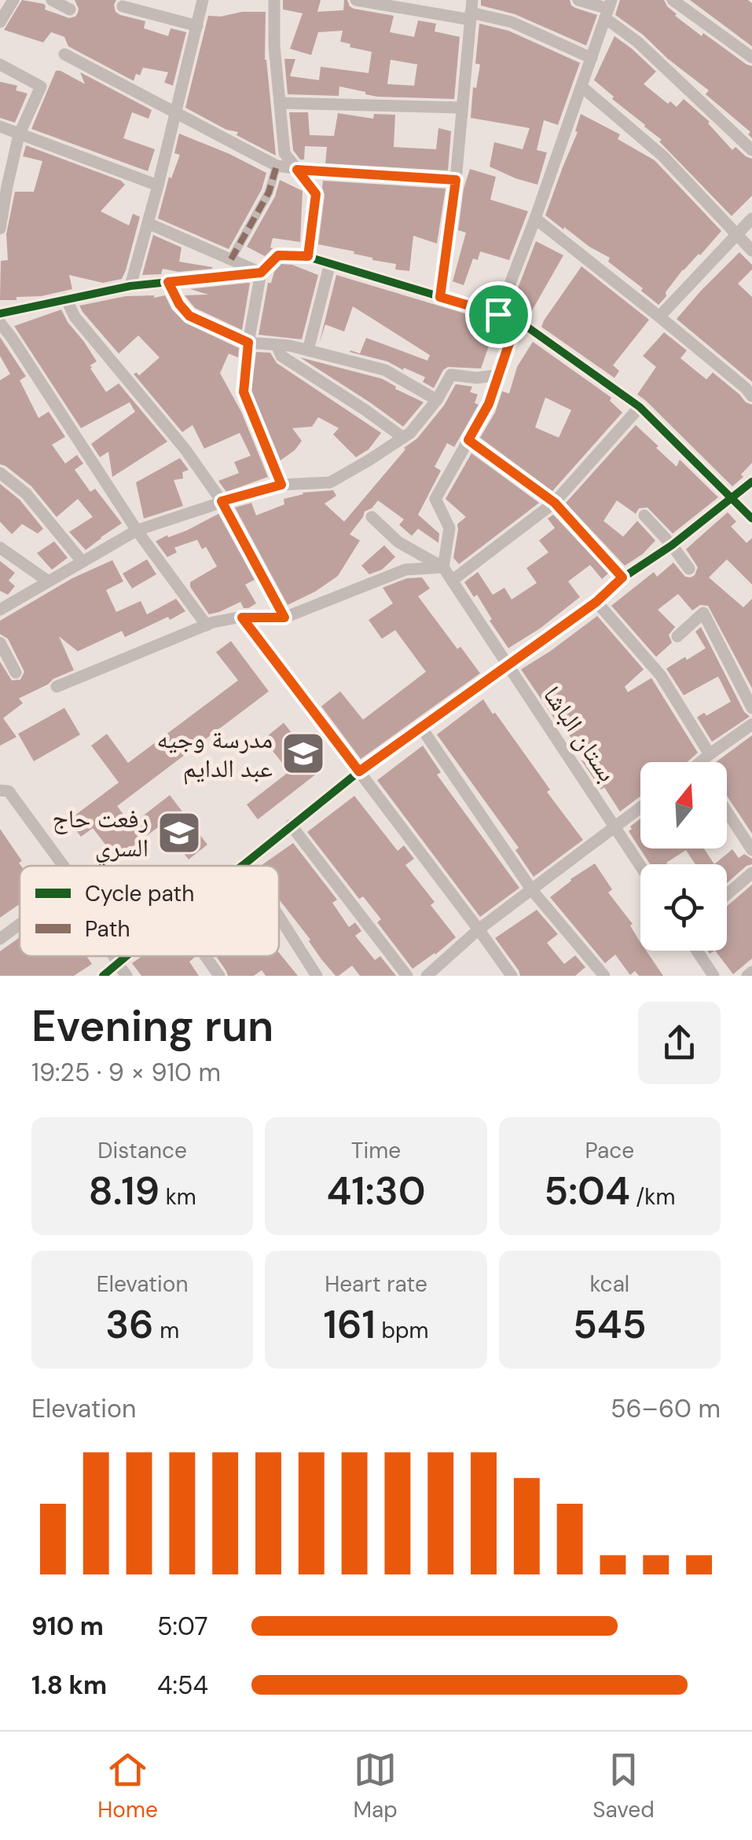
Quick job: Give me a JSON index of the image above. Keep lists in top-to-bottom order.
{
  "streets": {
    "street": ["بستان الباشا"]
  },
  "places": {
    "school or university": ["مدرسة وجيه عبد الدايم", "رفعت حاج السري"]
  },
  "legend": ["Cycle path", "Path"],
  "north": "top",
  "page": {
    "heading": ["Evening run", "19:25 · 9 × 910 m"],
    "stats": [
      ["Distance", "8.19 km"],
      ["Time", "41:30"],
      ["Pace", "5:04 /km"],
      ["Elevation", "36 m"],
      ["Heart rate", "161 bpm"],
      ["kcal", "545"]
    ],
    "chart": ["Elevation", "56–60 m"],
    "list": [
      {
        "name": "910 m",
        "note": "5:07"
      },
      {
        "name": "1.8 km",
        "note": "4:54"
      }
    ],
    "tabs": ["Home", "Map", "Saved"]
  }
}
